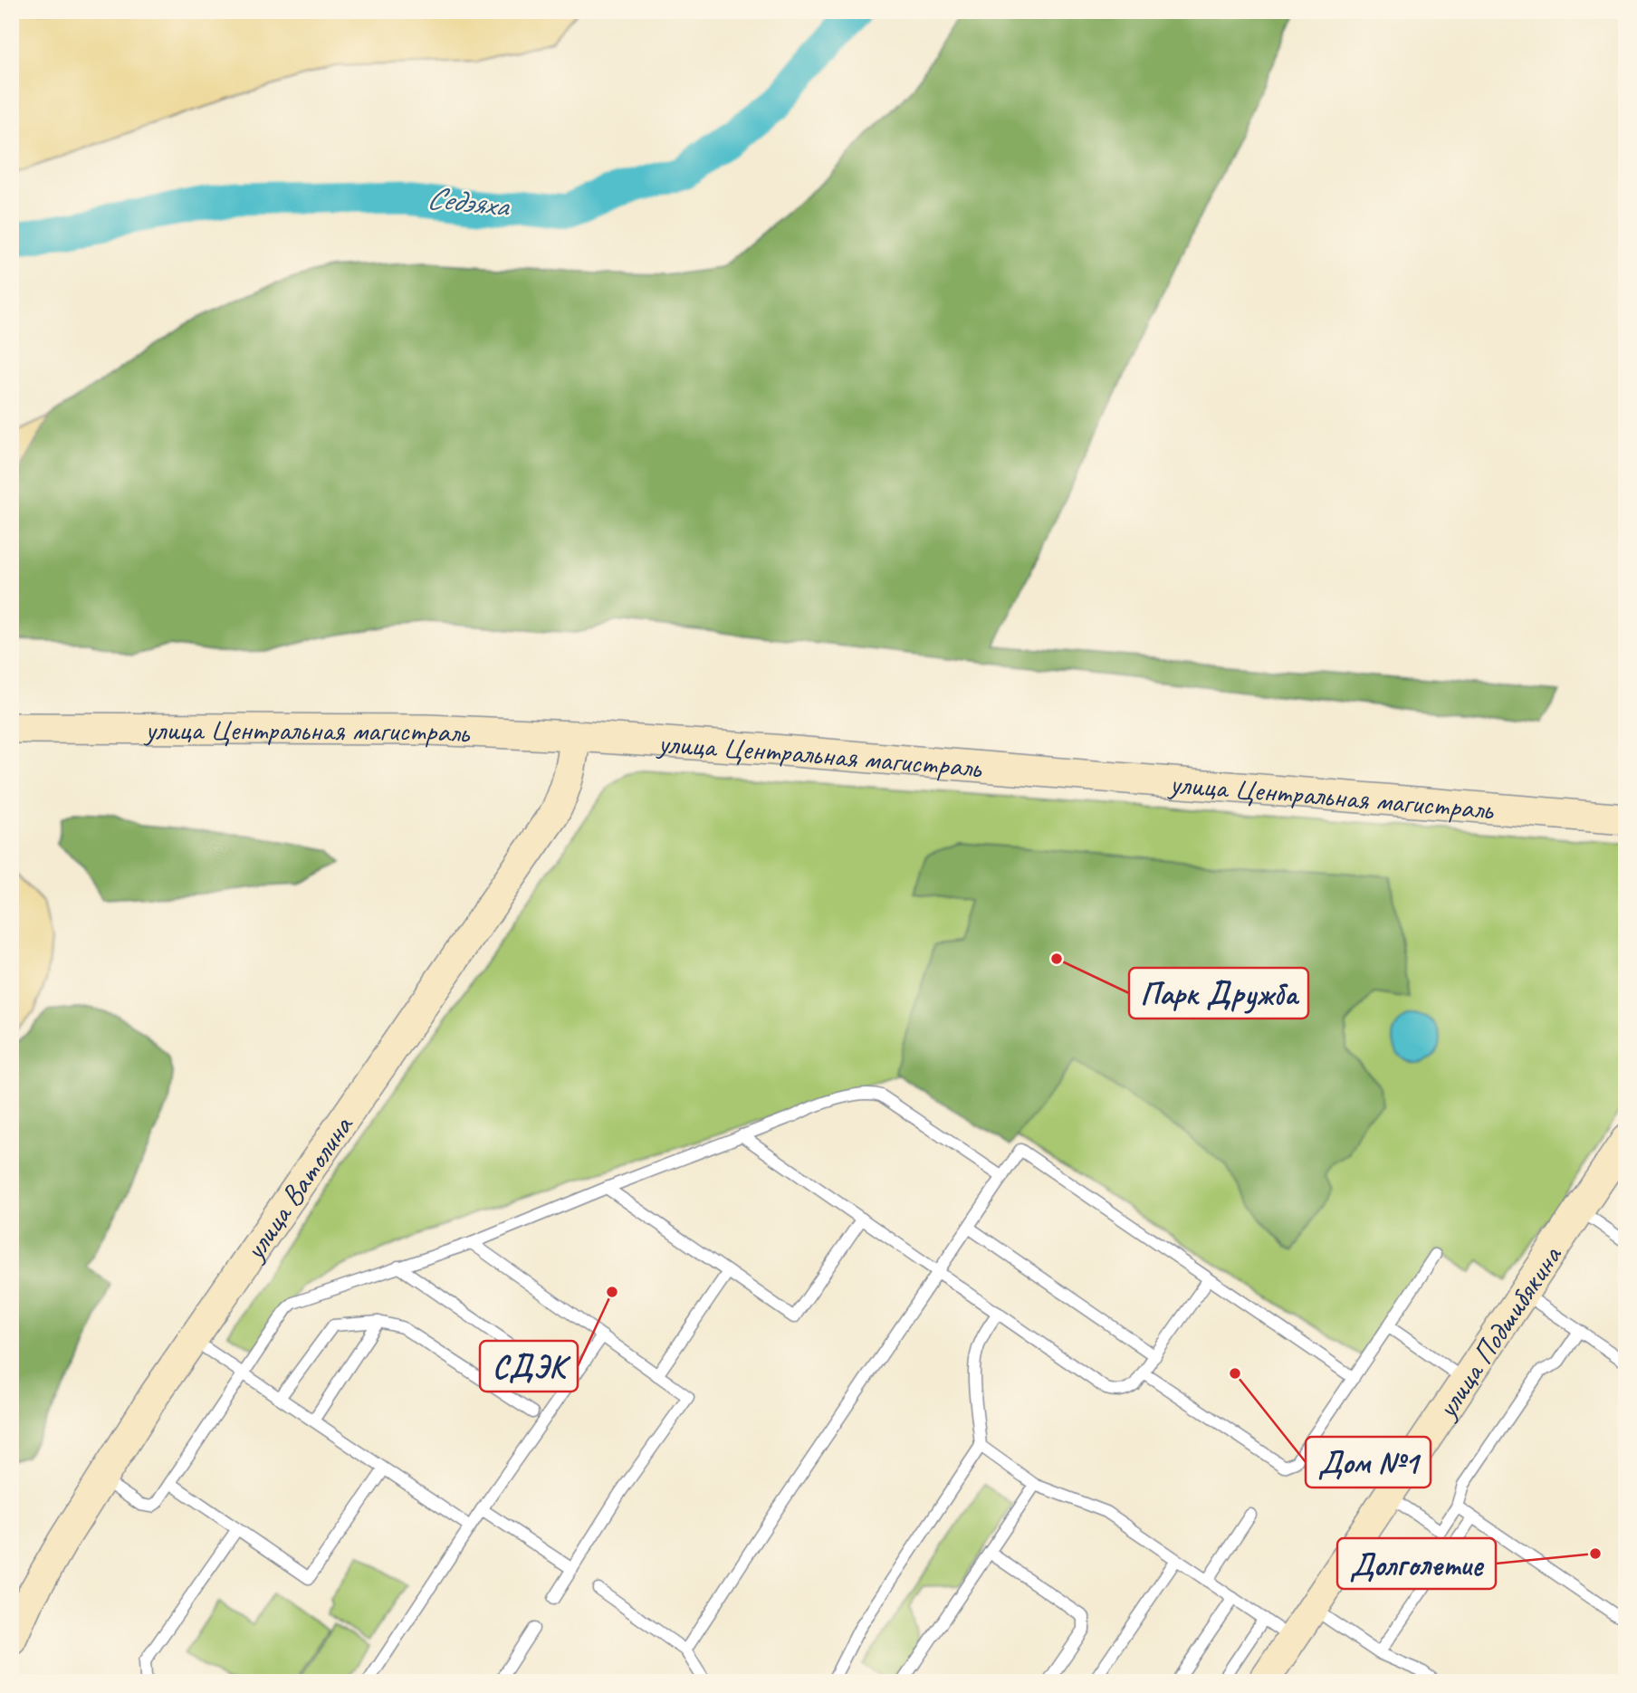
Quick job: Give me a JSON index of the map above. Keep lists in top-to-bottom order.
{
  "streets": {
    "street": ["улица Центральная магистраль", "улица Ватолина", "улица Подшибякина"]
  },
  "crossings": [
    ["улица Центральная магистраль", "улица Ватолина"]
  ],
  "water": ["Седэяха"],
  "places": [
    "Парк Дружба",
    "СДЭК",
    "Дом №1",
    "Долголетие"
  ]
}
